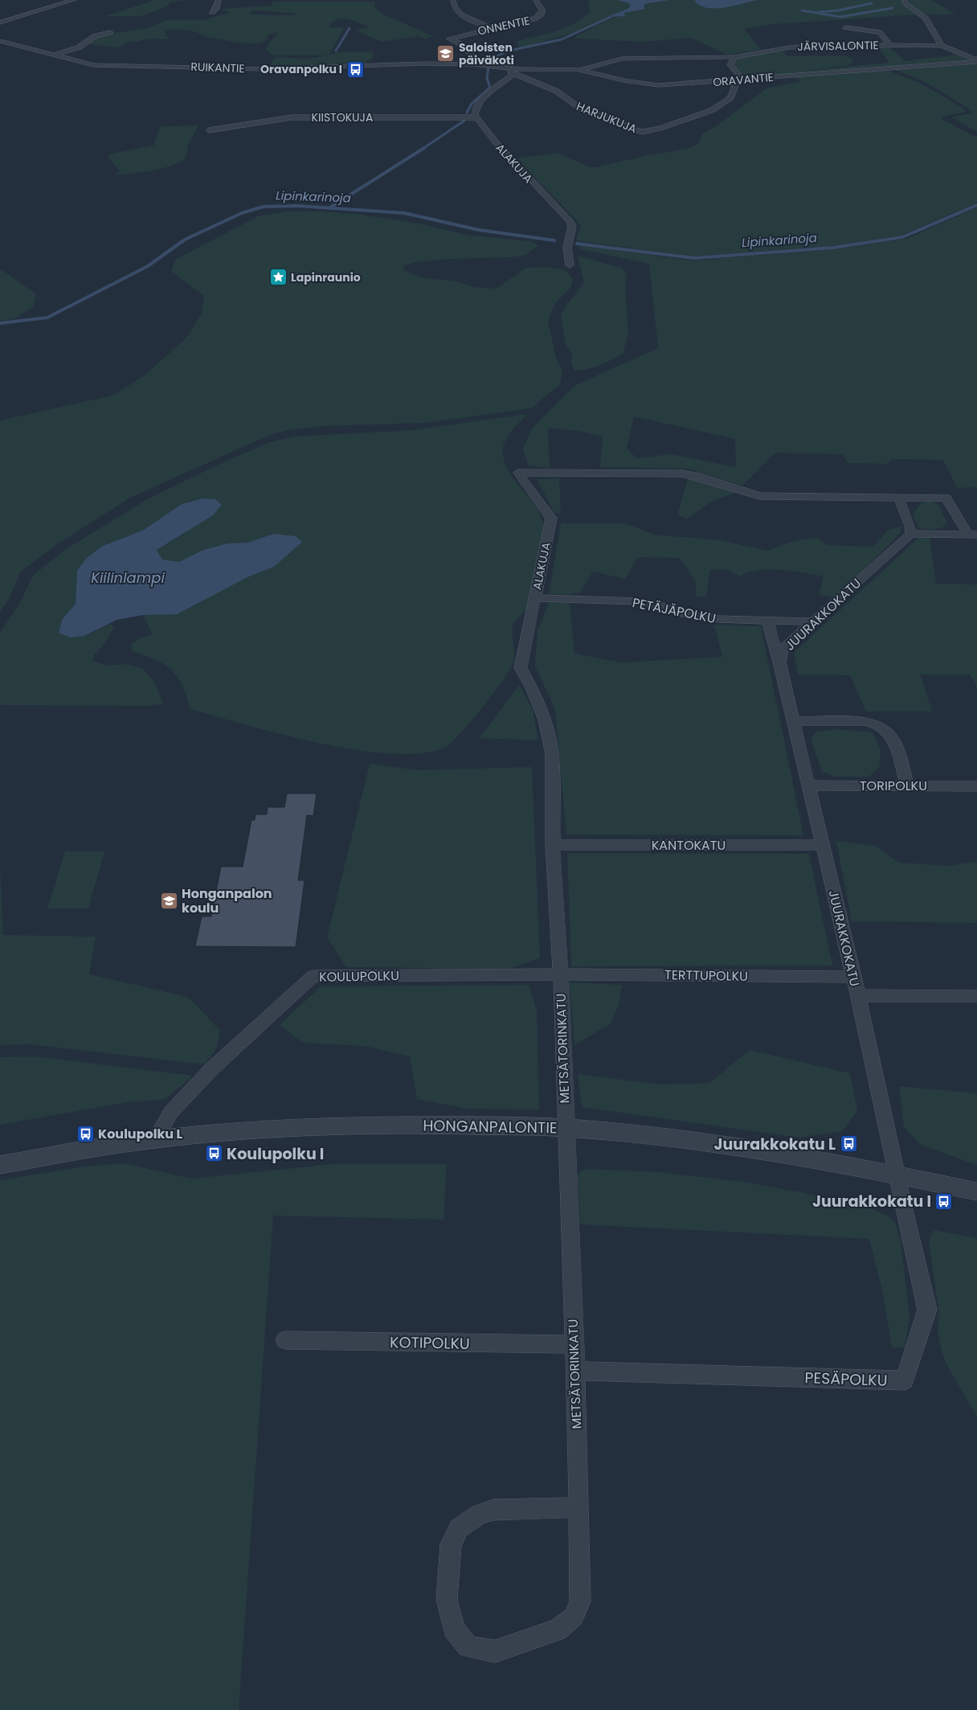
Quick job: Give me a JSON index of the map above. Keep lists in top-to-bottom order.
{
  "streets": {
    "street": [
      "ONNENTIE",
      "JÄRVISALONTIE",
      "RUIKANTIE",
      "ORAVANTIE",
      "KIISTOKUJA",
      "HARJUKUJA",
      "ALAKUJA",
      "PETÄJÄPOLKU",
      "JUURAKKOKATU",
      "TORIPOLKU",
      "KANTOKATU",
      "TERTTUPOLKU",
      "KOULUPOLKU",
      "METSÄTORINKATU",
      "HONGANPALONTIE",
      "KOTIPOLKU",
      "PESÄPOLKU"
    ]
  },
  "crossings": [
    ["ONNENTIE", "RUIKANTIE"],
    ["JÄRVISALONTIE", "ORAVANTIE"],
    ["RUIKANTIE", "ORAVANTIE"],
    ["RUIKANTIE", "HARJUKUJA"],
    ["ORAVANTIE", "HARJUKUJA"],
    ["KIISTOKUJA", "ALAKUJA"],
    ["ALAKUJA", "PETÄJÄPOLKU"],
    ["ALAKUJA", "METSÄTORINKATU"],
    ["PETÄJÄPOLKU", "JUURAKKOKATU"],
    ["JUURAKKOKATU", "TORIPOLKU"],
    ["JUURAKKOKATU", "KANTOKATU"],
    ["JUURAKKOKATU", "TERTTUPOLKU"],
    ["JUURAKKOKATU", "HONGANPALONTIE"],
    ["JUURAKKOKATU", "PESÄPOLKU"],
    ["KANTOKATU", "METSÄTORINKATU"],
    ["TERTTUPOLKU", "KOULUPOLKU"],
    ["TERTTUPOLKU", "METSÄTORINKATU"],
    ["KOULUPOLKU", "METSÄTORINKATU"],
    ["KOULUPOLKU", "HONGANPALONTIE"],
    ["METSÄTORINKATU", "HONGANPALONTIE"],
    ["METSÄTORINKATU", "KOTIPOLKU"],
    ["METSÄTORINKATU", "PESÄPOLKU"],
    ["HONGANPALONTIE", "PESÄPOLKU"]
  ],
  "water": ["Lipinkarinoja", "Kiilinlampi"],
  "places": {
    "school or university": ["Saloisten päiväkoti", "Honganpalon koulu"],
    "bus stop": [
      "Oravanpolku I",
      "Koulupolku L",
      "Juurakkokatu L",
      "Koulupolku I",
      "Juurakkokatu I"
    ],
    "place": ["Lapinraunio"]
  }
}
